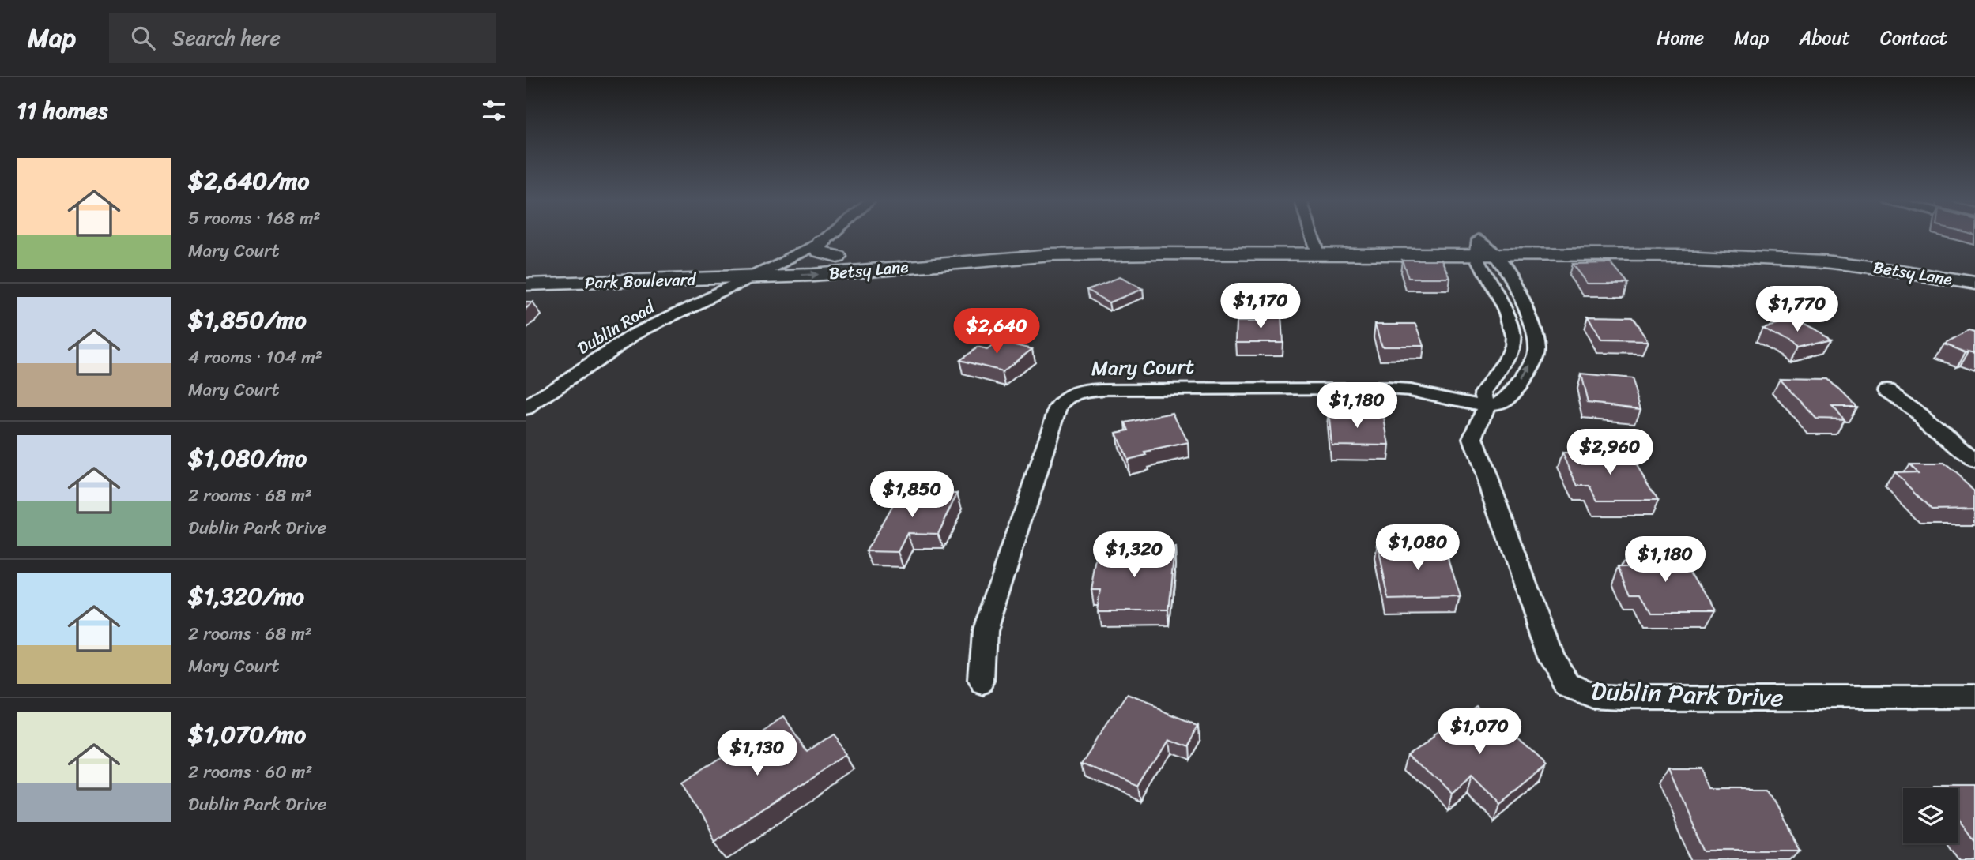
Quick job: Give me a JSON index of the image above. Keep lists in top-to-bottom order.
{
  "streets": {
    "main road": ["Betsy Lane", "Park Boulevard"],
    "street": ["Dublin Road", "Mary Court", "Dublin Park Drive"]
  },
  "crossings": [
    ["Betsy Lane", "Park Boulevard"],
    ["Betsy Lane", "Dublin Road"],
    ["Park Boulevard", "Dublin Road"],
    ["Mary Court", "Dublin Park Drive"]
  ],
  "page": {
    "header": "Map",
    "search": "Search here",
    "nav": [
      "Home",
      "Map",
      "About",
      "Contact"
    ],
    "heading": "11 homes",
    "list": [
      {
        "name": "$2,640/mo",
        "note": "5 rooms · 168 m² · Mary Court"
      },
      {
        "name": "$1,850/mo",
        "note": "4 rooms · 104 m² · Mary Court"
      },
      {
        "name": "$1,080/mo",
        "note": "2 rooms · 68 m² · Dublin Park Drive"
      },
      {
        "name": "$1,320/mo",
        "note": "2 rooms · 68 m² · Mary Court"
      },
      {
        "name": "$1,070/mo",
        "note": "2 rooms · 60 m² · Dublin Park Drive"
      }
    ],
    "price": [
      "$1,170",
      "$1,770",
      "$2,640",
      "$1,180",
      "$2,960",
      "$1,850",
      "$1,080",
      "$1,320",
      "$1,180",
      "$1,070",
      "$1,130"
    ]
  }
}
